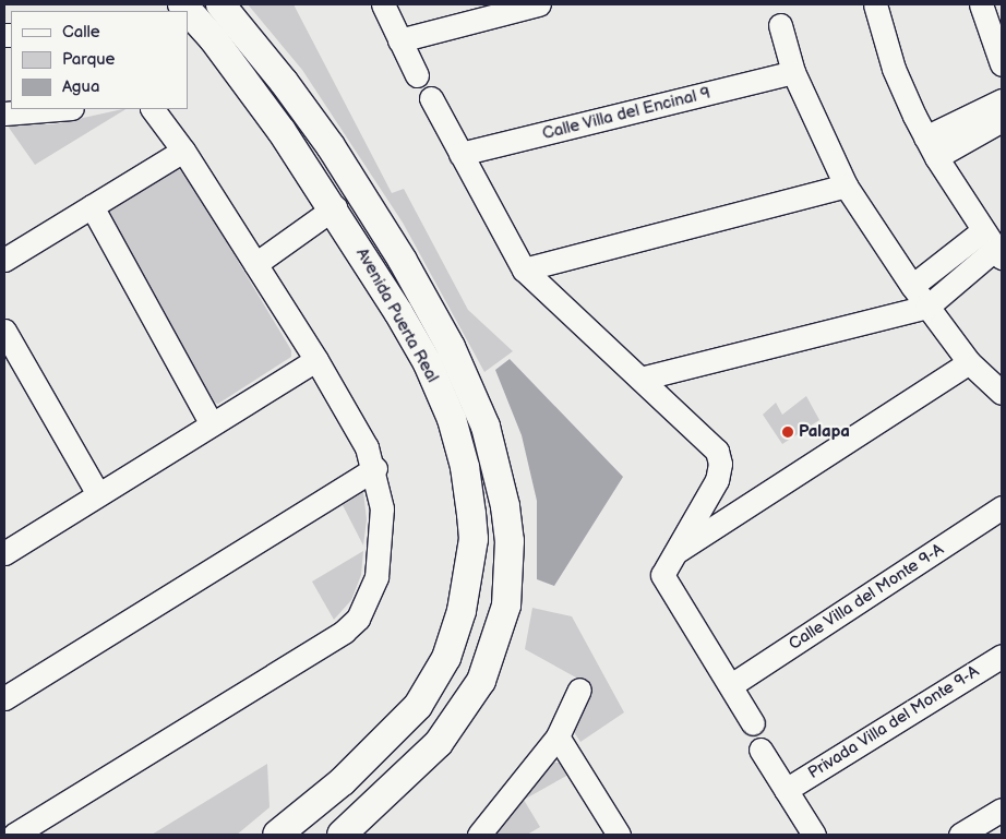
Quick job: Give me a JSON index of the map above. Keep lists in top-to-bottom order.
{
  "streets": {
    "main road": ["Avenida Puerta Real"],
    "street": ["Calle Villa del Encinal 9", "Calle Villa del Monte 9-A", "Privada Villa del Monte 9-A"]
  },
  "places": ["Palapa"],
  "legend": ["Calle", "Parque", "Agua"]
}
